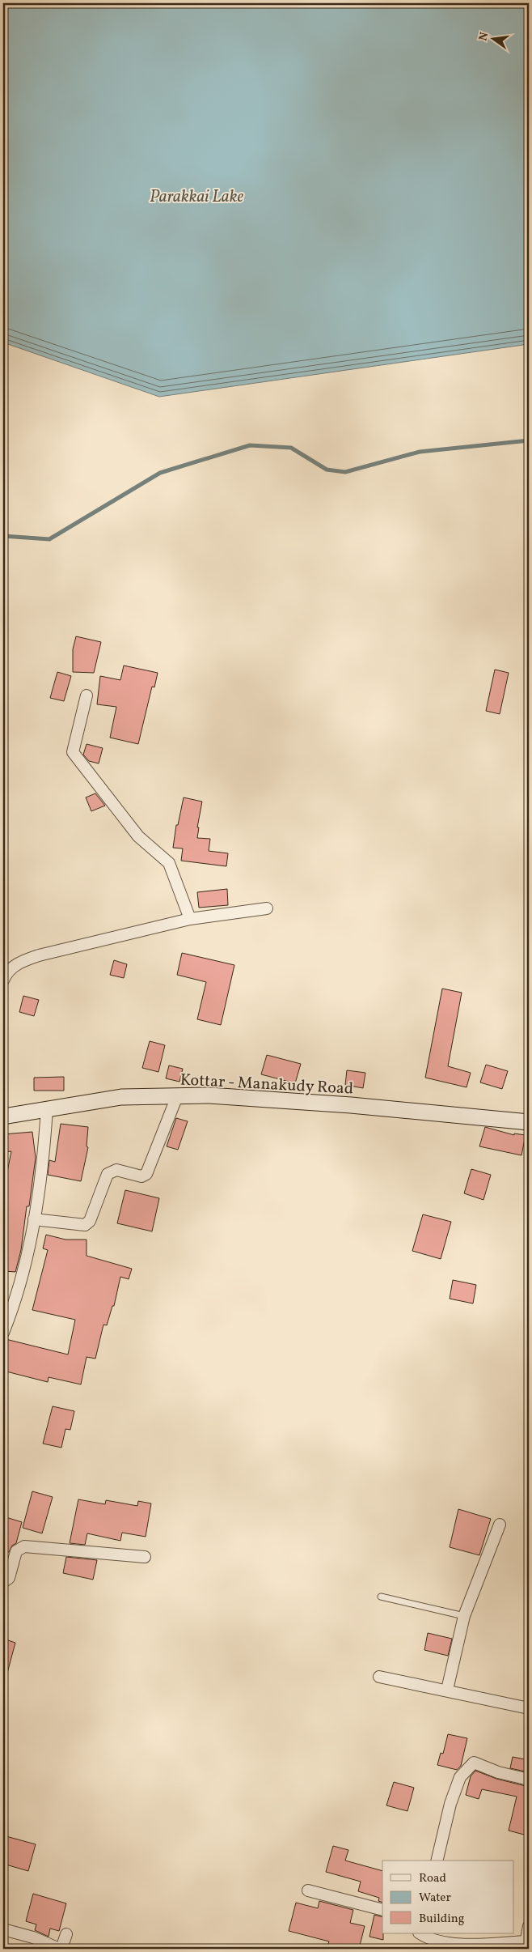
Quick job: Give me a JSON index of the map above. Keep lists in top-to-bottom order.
{
  "streets": {
    "main road": ["Kottar - Manakudy Road"]
  },
  "water": ["Parakkai Lake"],
  "legend": ["Road", "Water", "Building"],
  "north": "left"
}
